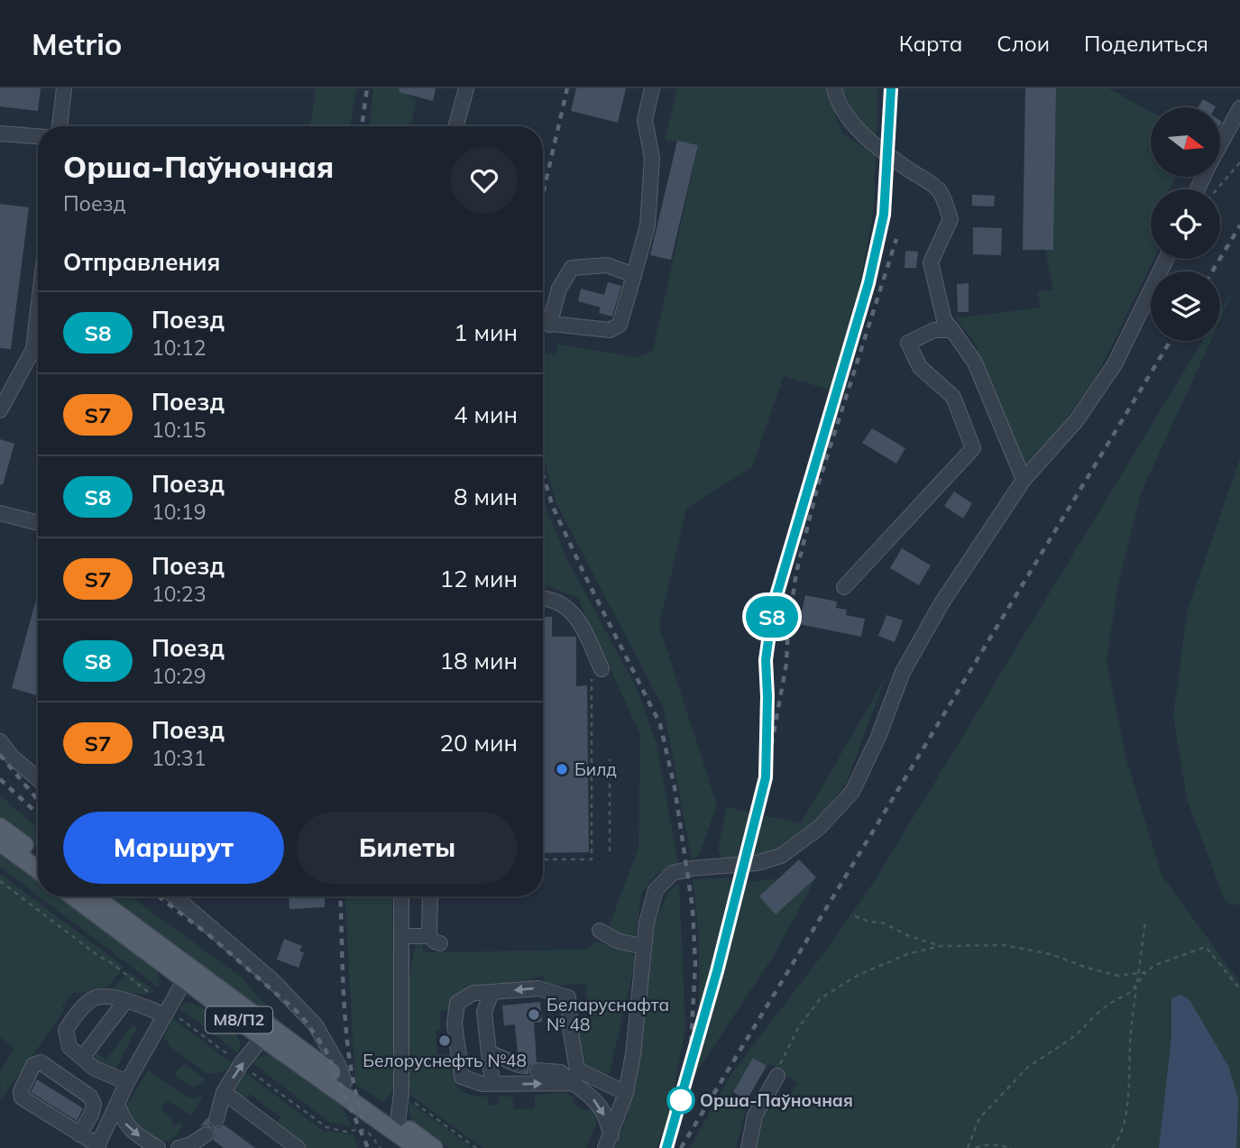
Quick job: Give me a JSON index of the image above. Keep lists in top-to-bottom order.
{
  "streets": {
    "main road": ["М8/П2"]
  },
  "places": [
    "Билд",
    "Беларуснафта № 48",
    "Белоруснефть №48",
    "Орша-Паўночная"
  ],
  "north": "right",
  "page": {
    "header": "Metrio",
    "nav": ["Карта", "Слои", "Поделиться"],
    "on_map": "S8",
    "heading": [
      ["Орша-Паўночная", "Поезд"],
      "Отправления"
    ],
    "list": [
      {
        "mark": "S8",
        "name": "Поезд",
        "note": "10:12",
        "value": "1 мин"
      },
      {
        "mark": "S7",
        "name": "Поезд",
        "note": "10:15",
        "value": "4 мин"
      },
      {
        "mark": "S8",
        "name": "Поезд",
        "note": "10:19",
        "value": "8 мин"
      },
      {
        "mark": "S7",
        "name": "Поезд",
        "note": "10:23",
        "value": "12 мин"
      },
      {
        "mark": "S8",
        "name": "Поезд",
        "note": "10:29",
        "value": "18 мин"
      },
      {
        "mark": "S7",
        "name": "Поезд",
        "note": "10:31",
        "value": "20 мин"
      }
    ],
    "buttons": ["Маршрут", "Билеты"]
  }
}
